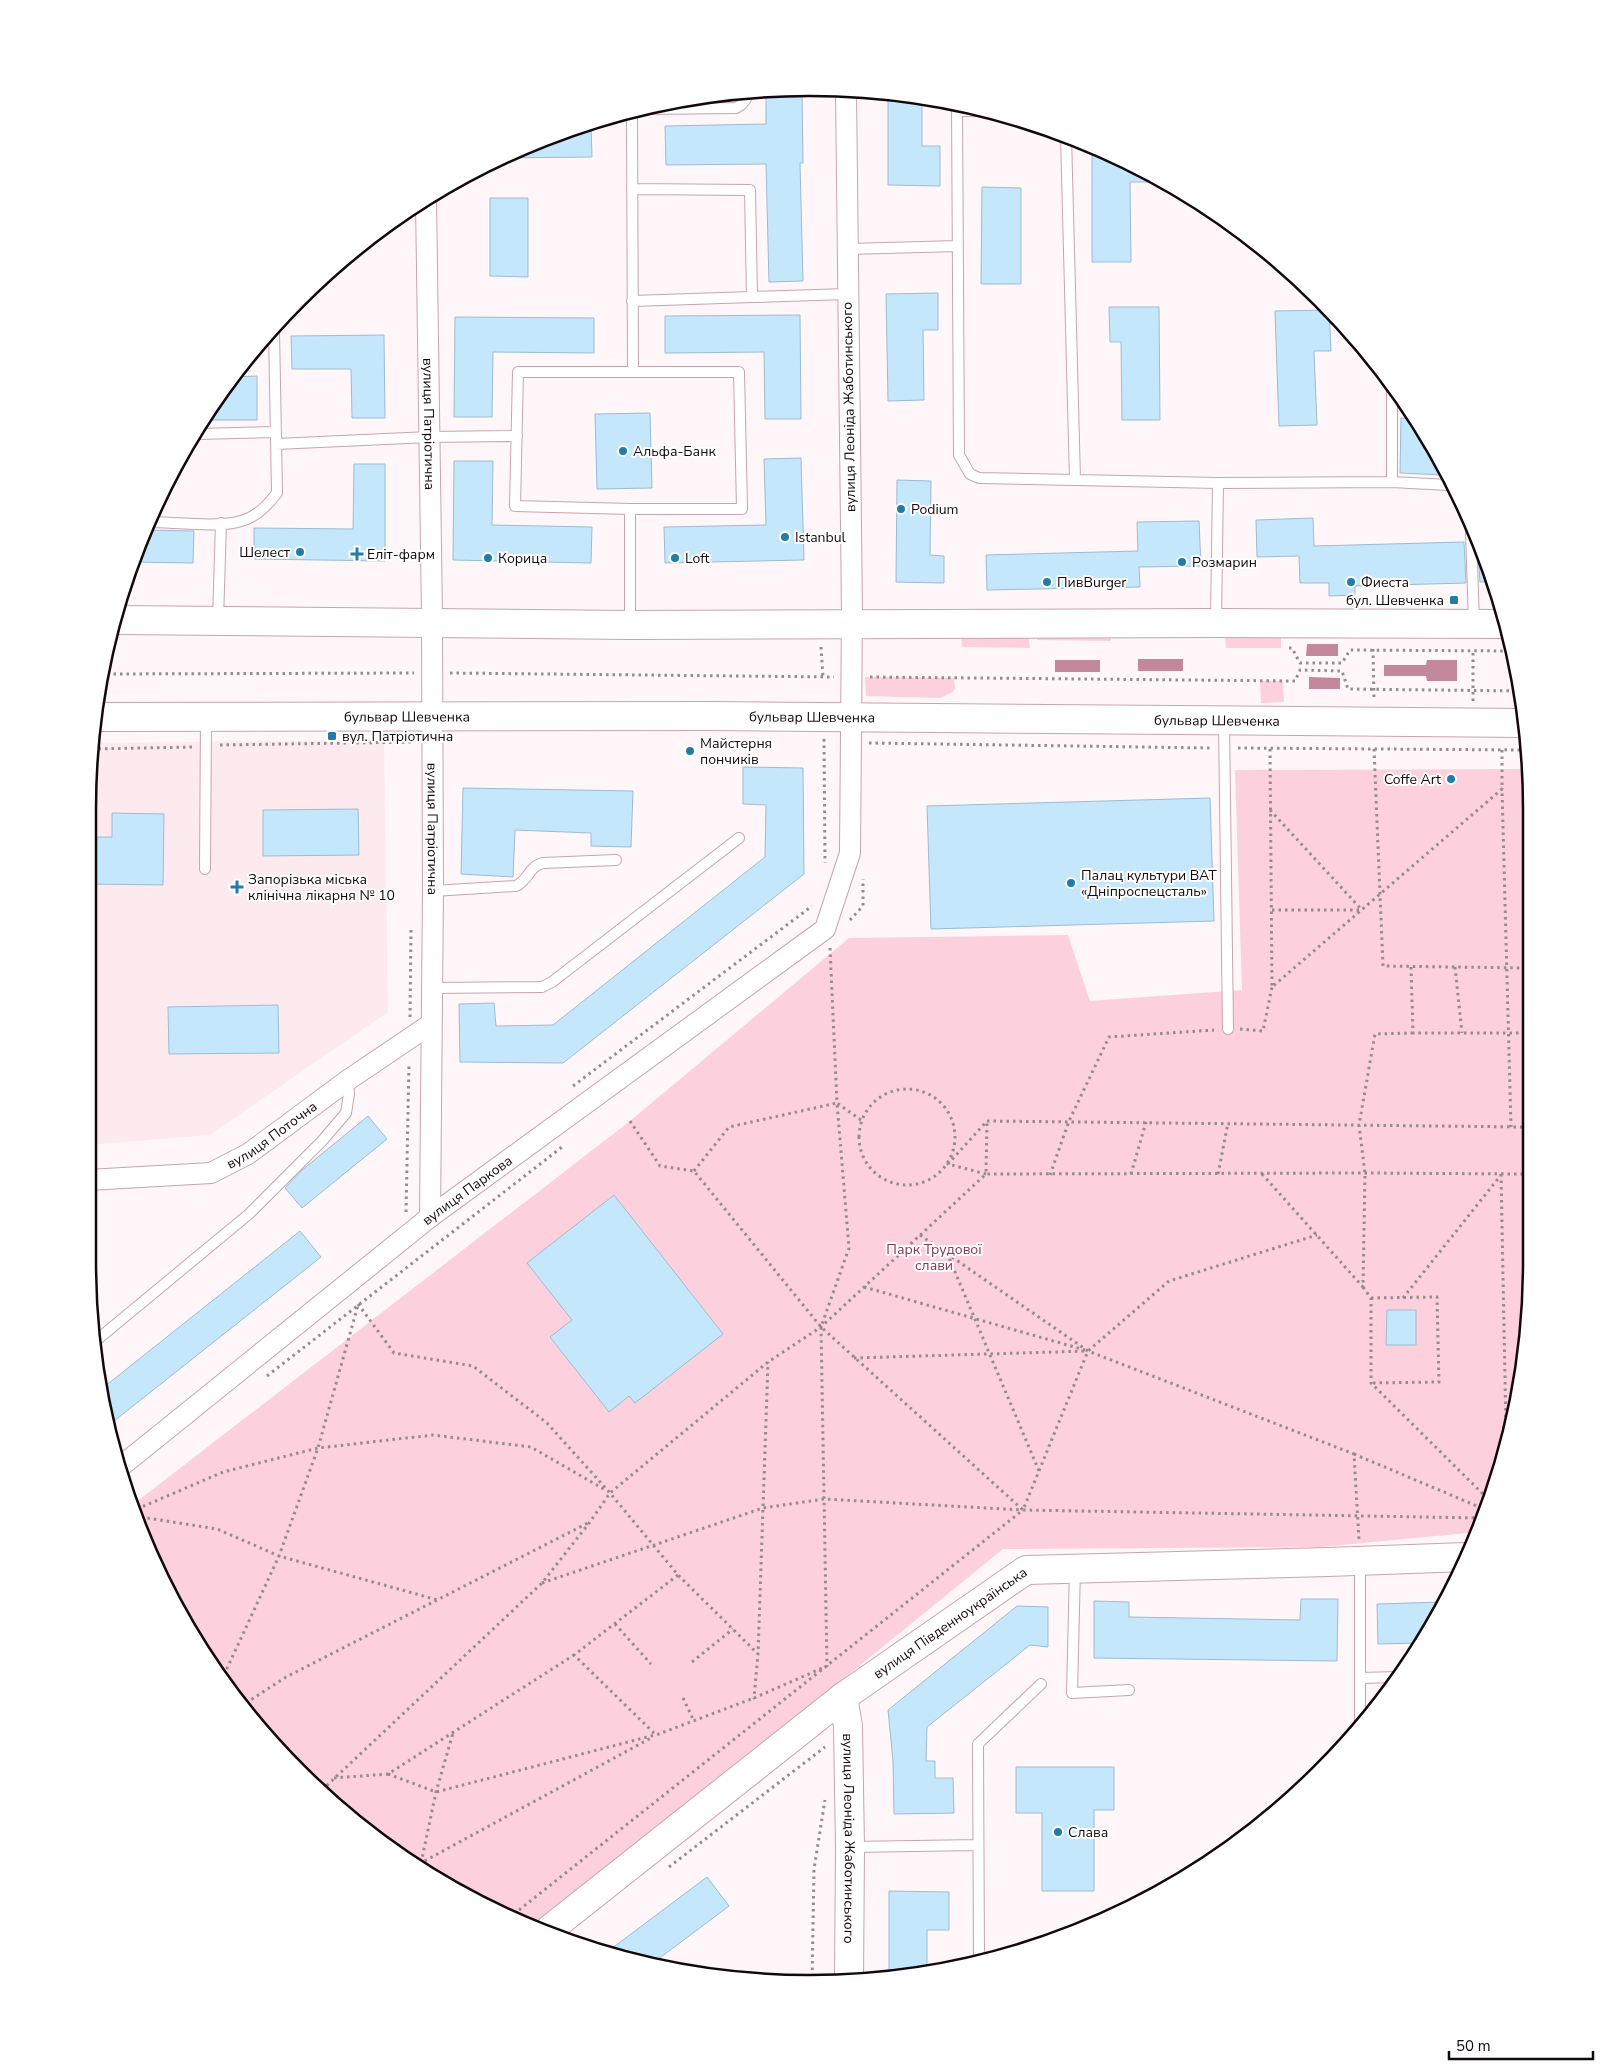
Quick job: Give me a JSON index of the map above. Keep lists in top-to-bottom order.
{
  "streets": {
    "street": [
      "вулиця Леоніда Жаботинського",
      "вулиця Патріотична",
      "бульвар Шевченка",
      "вулиця Поточна",
      "вулиця Паркова",
      "вулиця Південноукраїнська"
    ]
  },
  "crossings": [
    ["вулиця Леоніда Жаботинського", "бульвар Шевченка"],
    ["вулиця Леоніда Жаботинського", "вулиця Паркова"],
    ["вулиця Леоніда Жаботинського", "вулиця Південноукраїнська"],
    ["вулиця Патріотична", "бульвар Шевченка"],
    ["вулиця Патріотична", "вулиця Поточна"],
    ["вулиця Патріотична", "вулиця Паркова"]
  ],
  "parks": ["Парк Трудової слави"],
  "places": {
    "other": [
      "Альфа-Банк",
      "Podium",
      "Istanbul",
      "Шелест",
      "Корица",
      "Loft",
      "Розмарин",
      "ПивBurger",
      "Фиеста",
      "Майстерня пончиків",
      "Coffe Art",
      "Палац культури ВАТ «Дніпроспецсталь»",
      "Слава"
    ],
    "health": ["Еліт-фарм", "Запорізька міська клінічна лікарня № 10"],
    "transit": ["бул. Шевченка", "вул. Патріотична"]
  },
  "scale_bar": "50 m"
}
